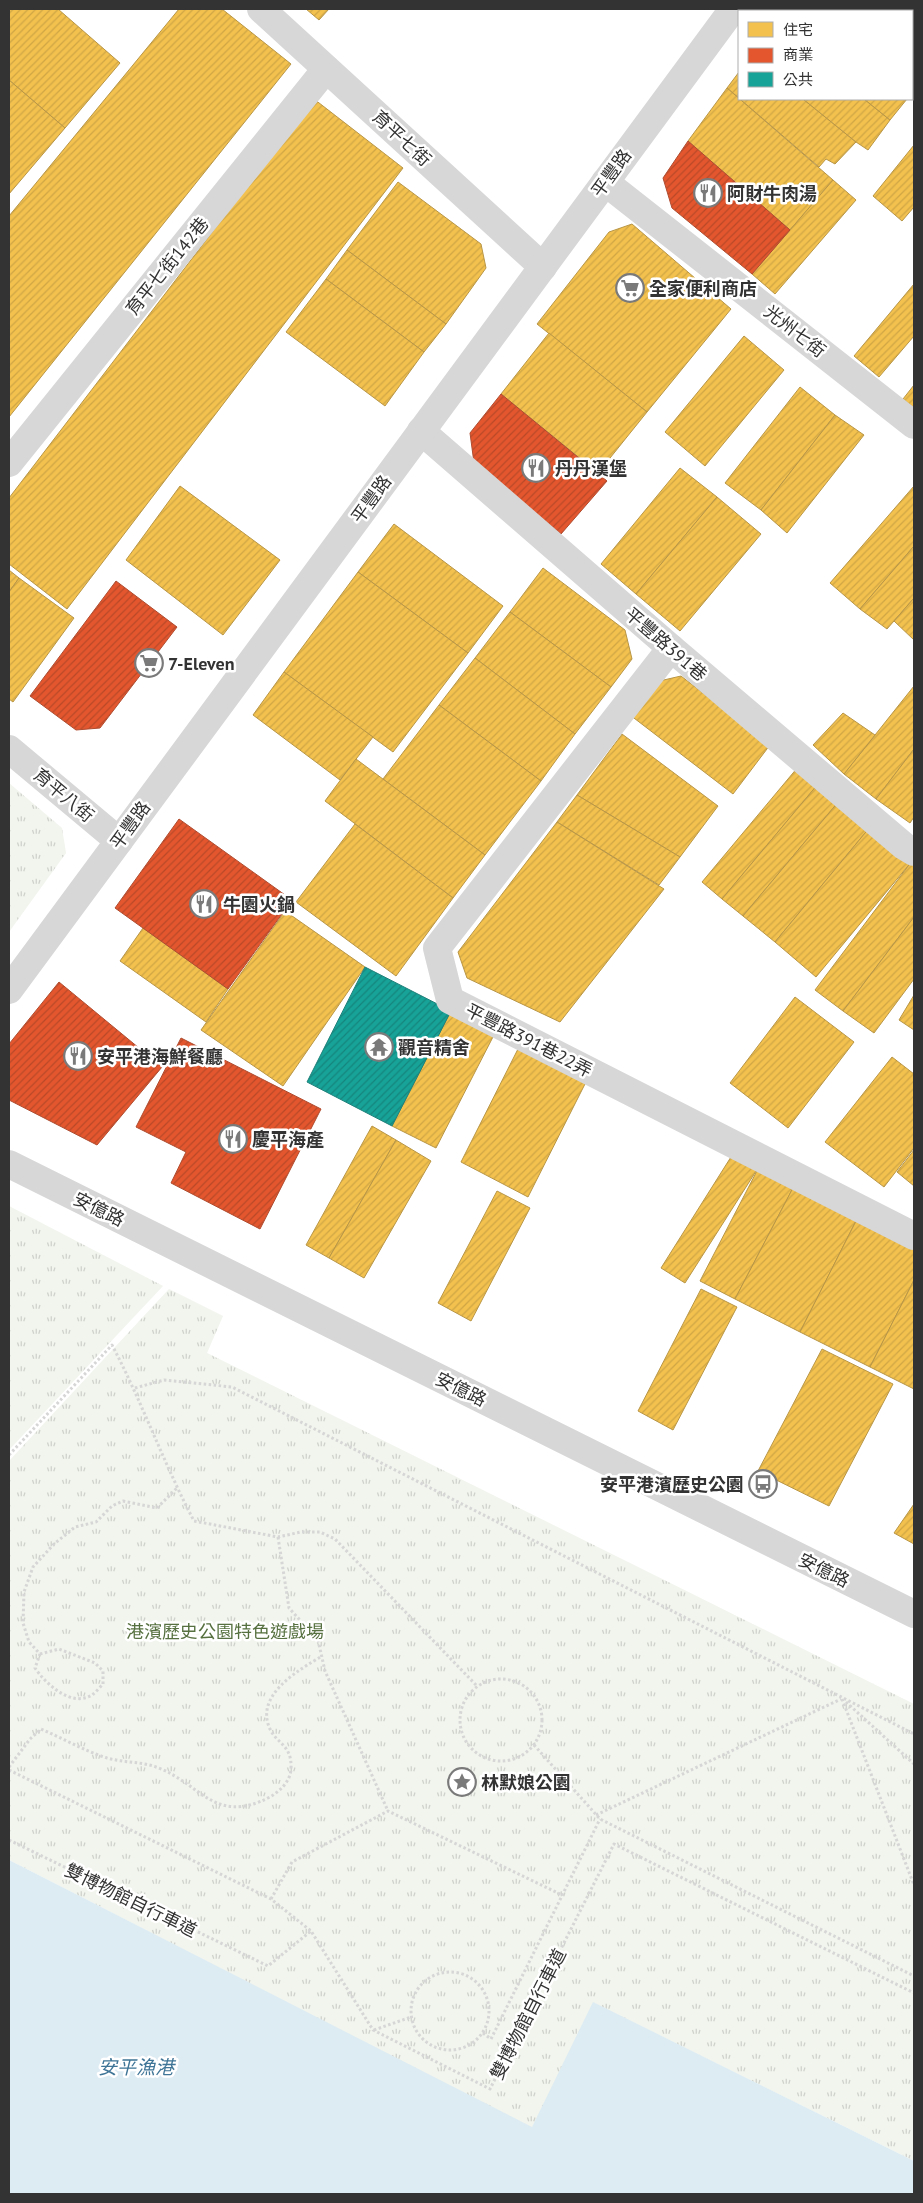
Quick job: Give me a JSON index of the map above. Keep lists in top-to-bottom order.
{
  "streets": {
    "street": [
      "育平七街",
      "平豐路",
      "育平七街142巷",
      "光州七街",
      "平豐路391巷",
      "育平八街",
      "平豐路391巷22弄",
      "安億路"
    ],
    "path": ["雙博物館自行車道"]
  },
  "crossings": [
    ["育平七街", "平豐路"],
    ["育平七街", "育平七街142巷"],
    ["平豐路", "光州七街"],
    ["平豐路", "平豐路391巷"],
    ["平豐路", "育平八街"],
    ["平豐路391巷", "平豐路391巷22弄"]
  ],
  "water": ["安平漁港"],
  "parks": ["港濱歷史公園特色遊戲場"],
  "places": {
    "restaurant": [
      "阿財牛肉湯",
      "丹丹漢堡",
      "牛園火鍋",
      "安平港海鮮餐廳",
      "慶平海產"
    ],
    "supermarket": ["全家便利商店", "7-Eleven"],
    "temple": ["觀音精舍"],
    "bus stop": ["安平港濱歷史公園"],
    "place": ["林默娘公園"]
  },
  "legend": ["住宅", "商業", "公共"]
}
